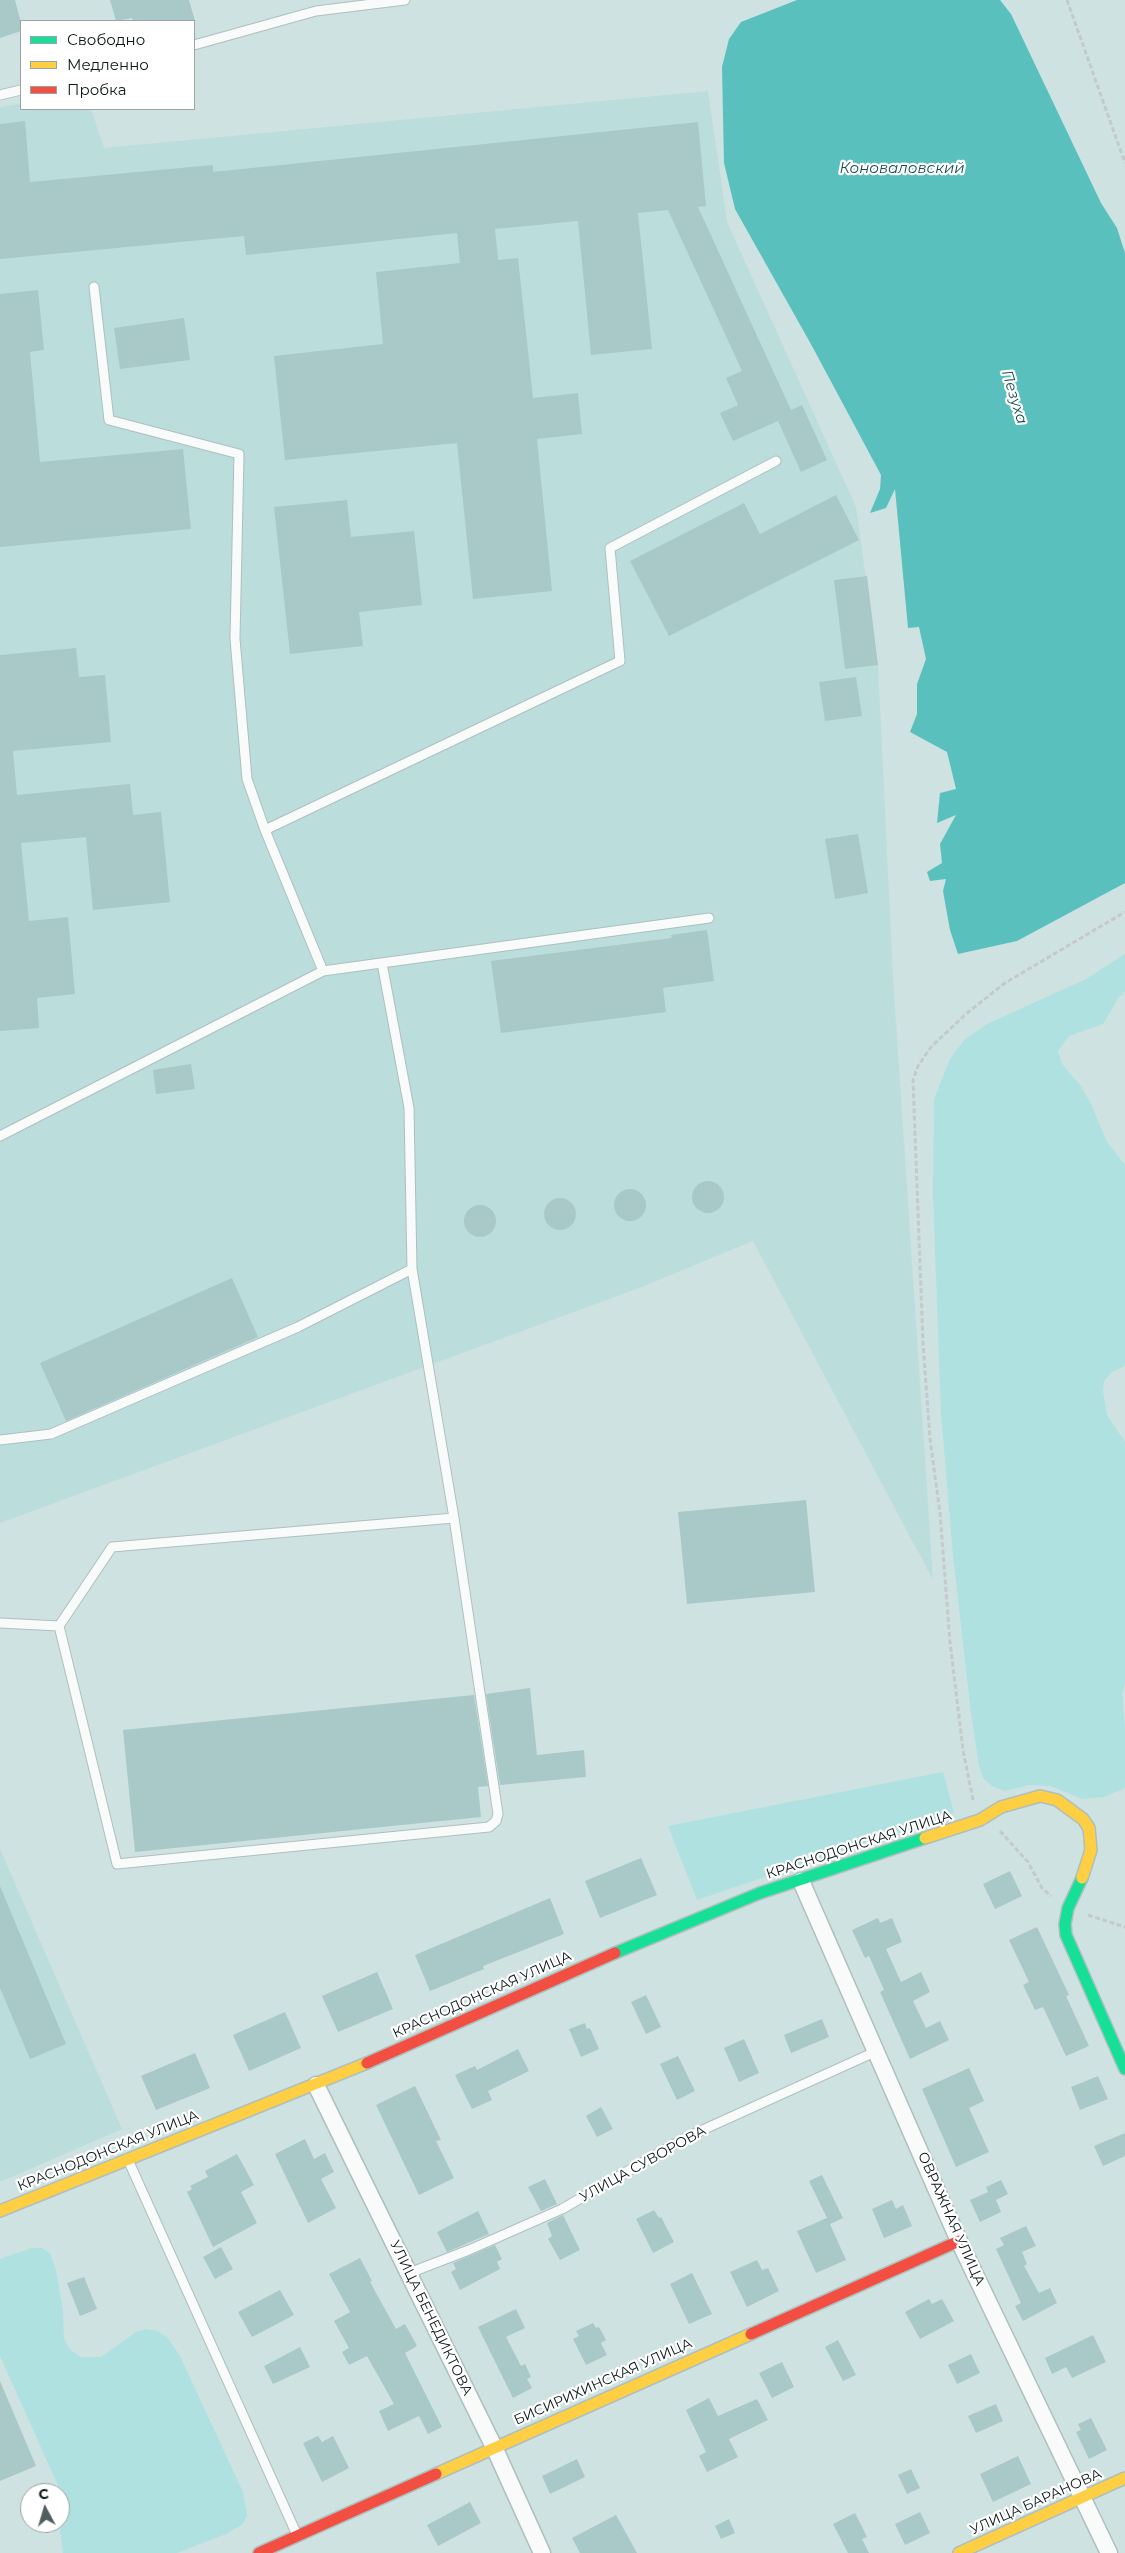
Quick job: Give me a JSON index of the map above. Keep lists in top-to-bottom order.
{
  "streets": {
    "street": [
      "КРАСНОДОНСКАЯ УЛИЦА",
      "ОВРАЖНАЯ УЛИЦА",
      "УЛИЦА БЕНЕДИКТОВА",
      "БИСИРИХИНСКАЯ УЛИЦА",
      "УЛИЦА БАРАНОВА"
    ],
    "lane": ["УЛИЦА СУВОРОВА"]
  },
  "crossings": [
    ["КРАСНОДОНСКАЯ УЛИЦА", "ОВРАЖНАЯ УЛИЦА"],
    ["КРАСНОДОНСКАЯ УЛИЦА", "УЛИЦА БЕНЕДИКТОВА"],
    ["УЛИЦА СУВОРОВА", "ОВРАЖНАЯ УЛИЦА"],
    ["УЛИЦА СУВОРОВА", "УЛИЦА БЕНЕДИКТОВА"],
    ["ОВРАЖНАЯ УЛИЦА", "БИСИРИХИНСКАЯ УЛИЦА"],
    ["ОВРАЖНАЯ УЛИЦА", "УЛИЦА БАРАНОВА"],
    ["УЛИЦА БЕНЕДИКТОВА", "БИСИРИХИНСКАЯ УЛИЦА"]
  ],
  "water": ["Коноваловский", "Пезуха"],
  "legend": ["Свободно", "Медленно", "Пробка"],
  "north": "top"
}
